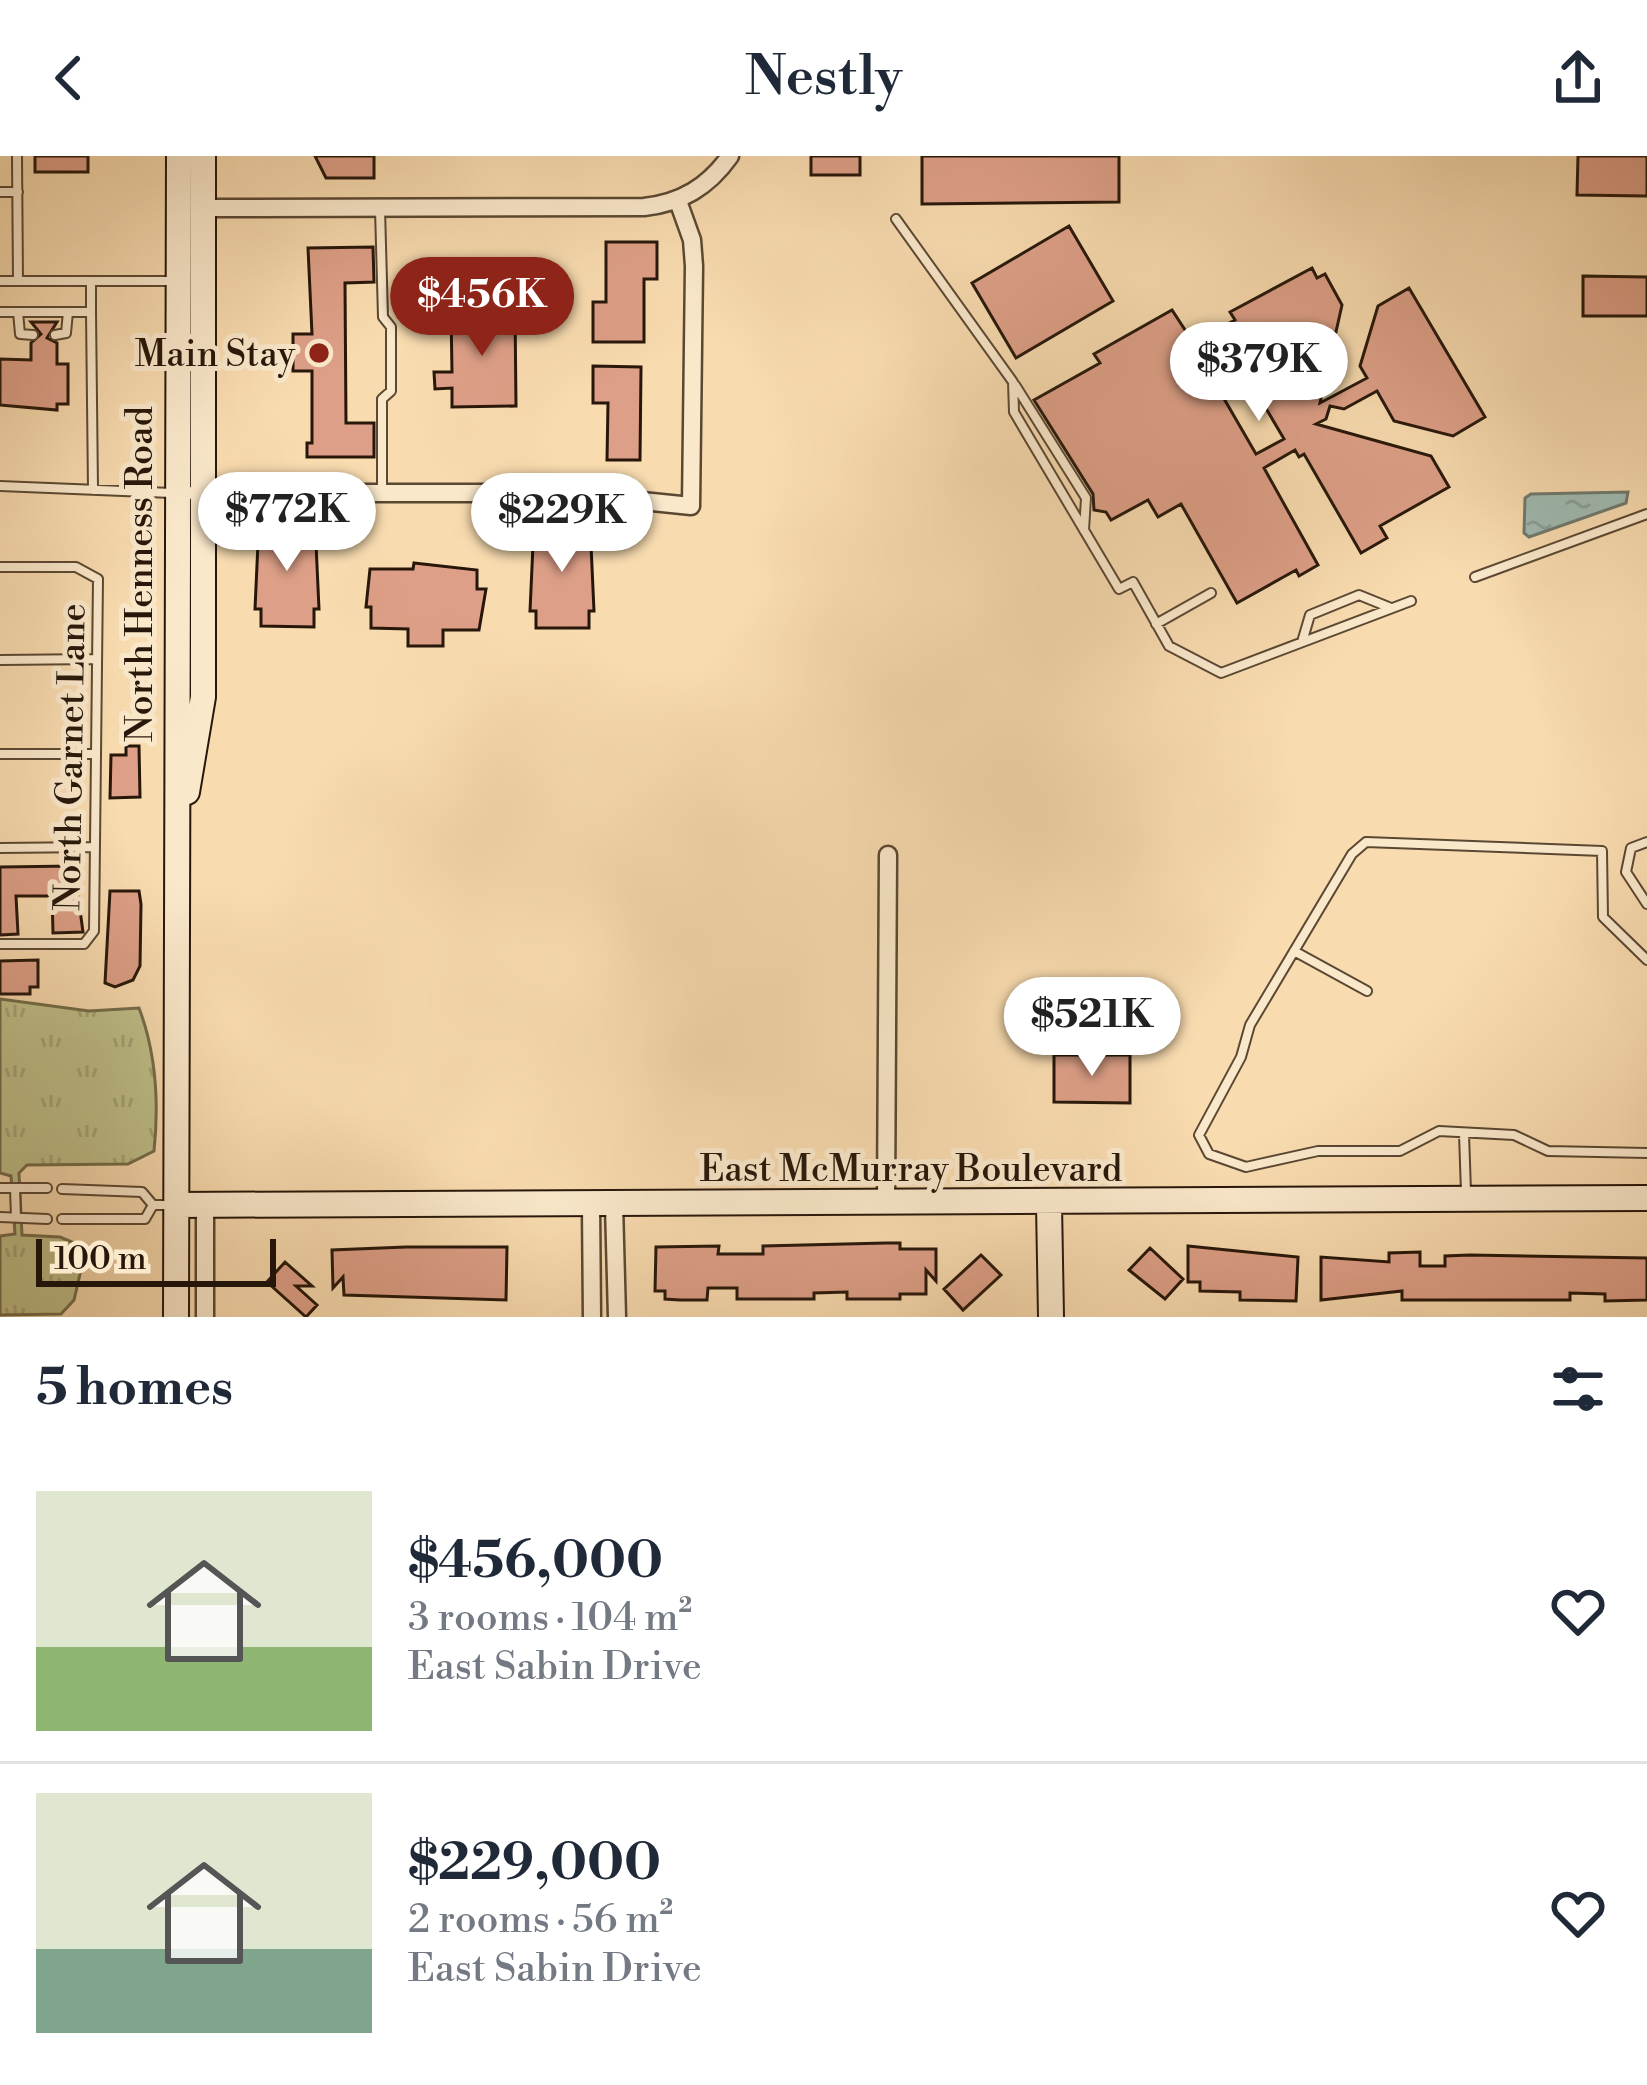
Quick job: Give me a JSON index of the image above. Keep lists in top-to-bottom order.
{
  "streets": {
    "street": ["North Henness Road", "East McMurray Boulevard"],
    "lane": ["North Garnet Lane"]
  },
  "crossings": [
    ["North Henness Road", "East McMurray Boulevard"]
  ],
  "places": ["Main Stay"],
  "scale_bar": "100 m",
  "page": {
    "header": "Nestly",
    "price": [
      "$456K",
      "$379K",
      "$772K",
      "$229K",
      "$521K"
    ],
    "scale": "100 m",
    "heading": "5 homes",
    "list": [
      {
        "name": "$456,000",
        "note": "3 rooms · 104 m² · East Sabin Drive"
      },
      {
        "name": "$229,000",
        "note": "2 rooms · 56 m² · East Sabin Drive"
      }
    ]
  }
}
